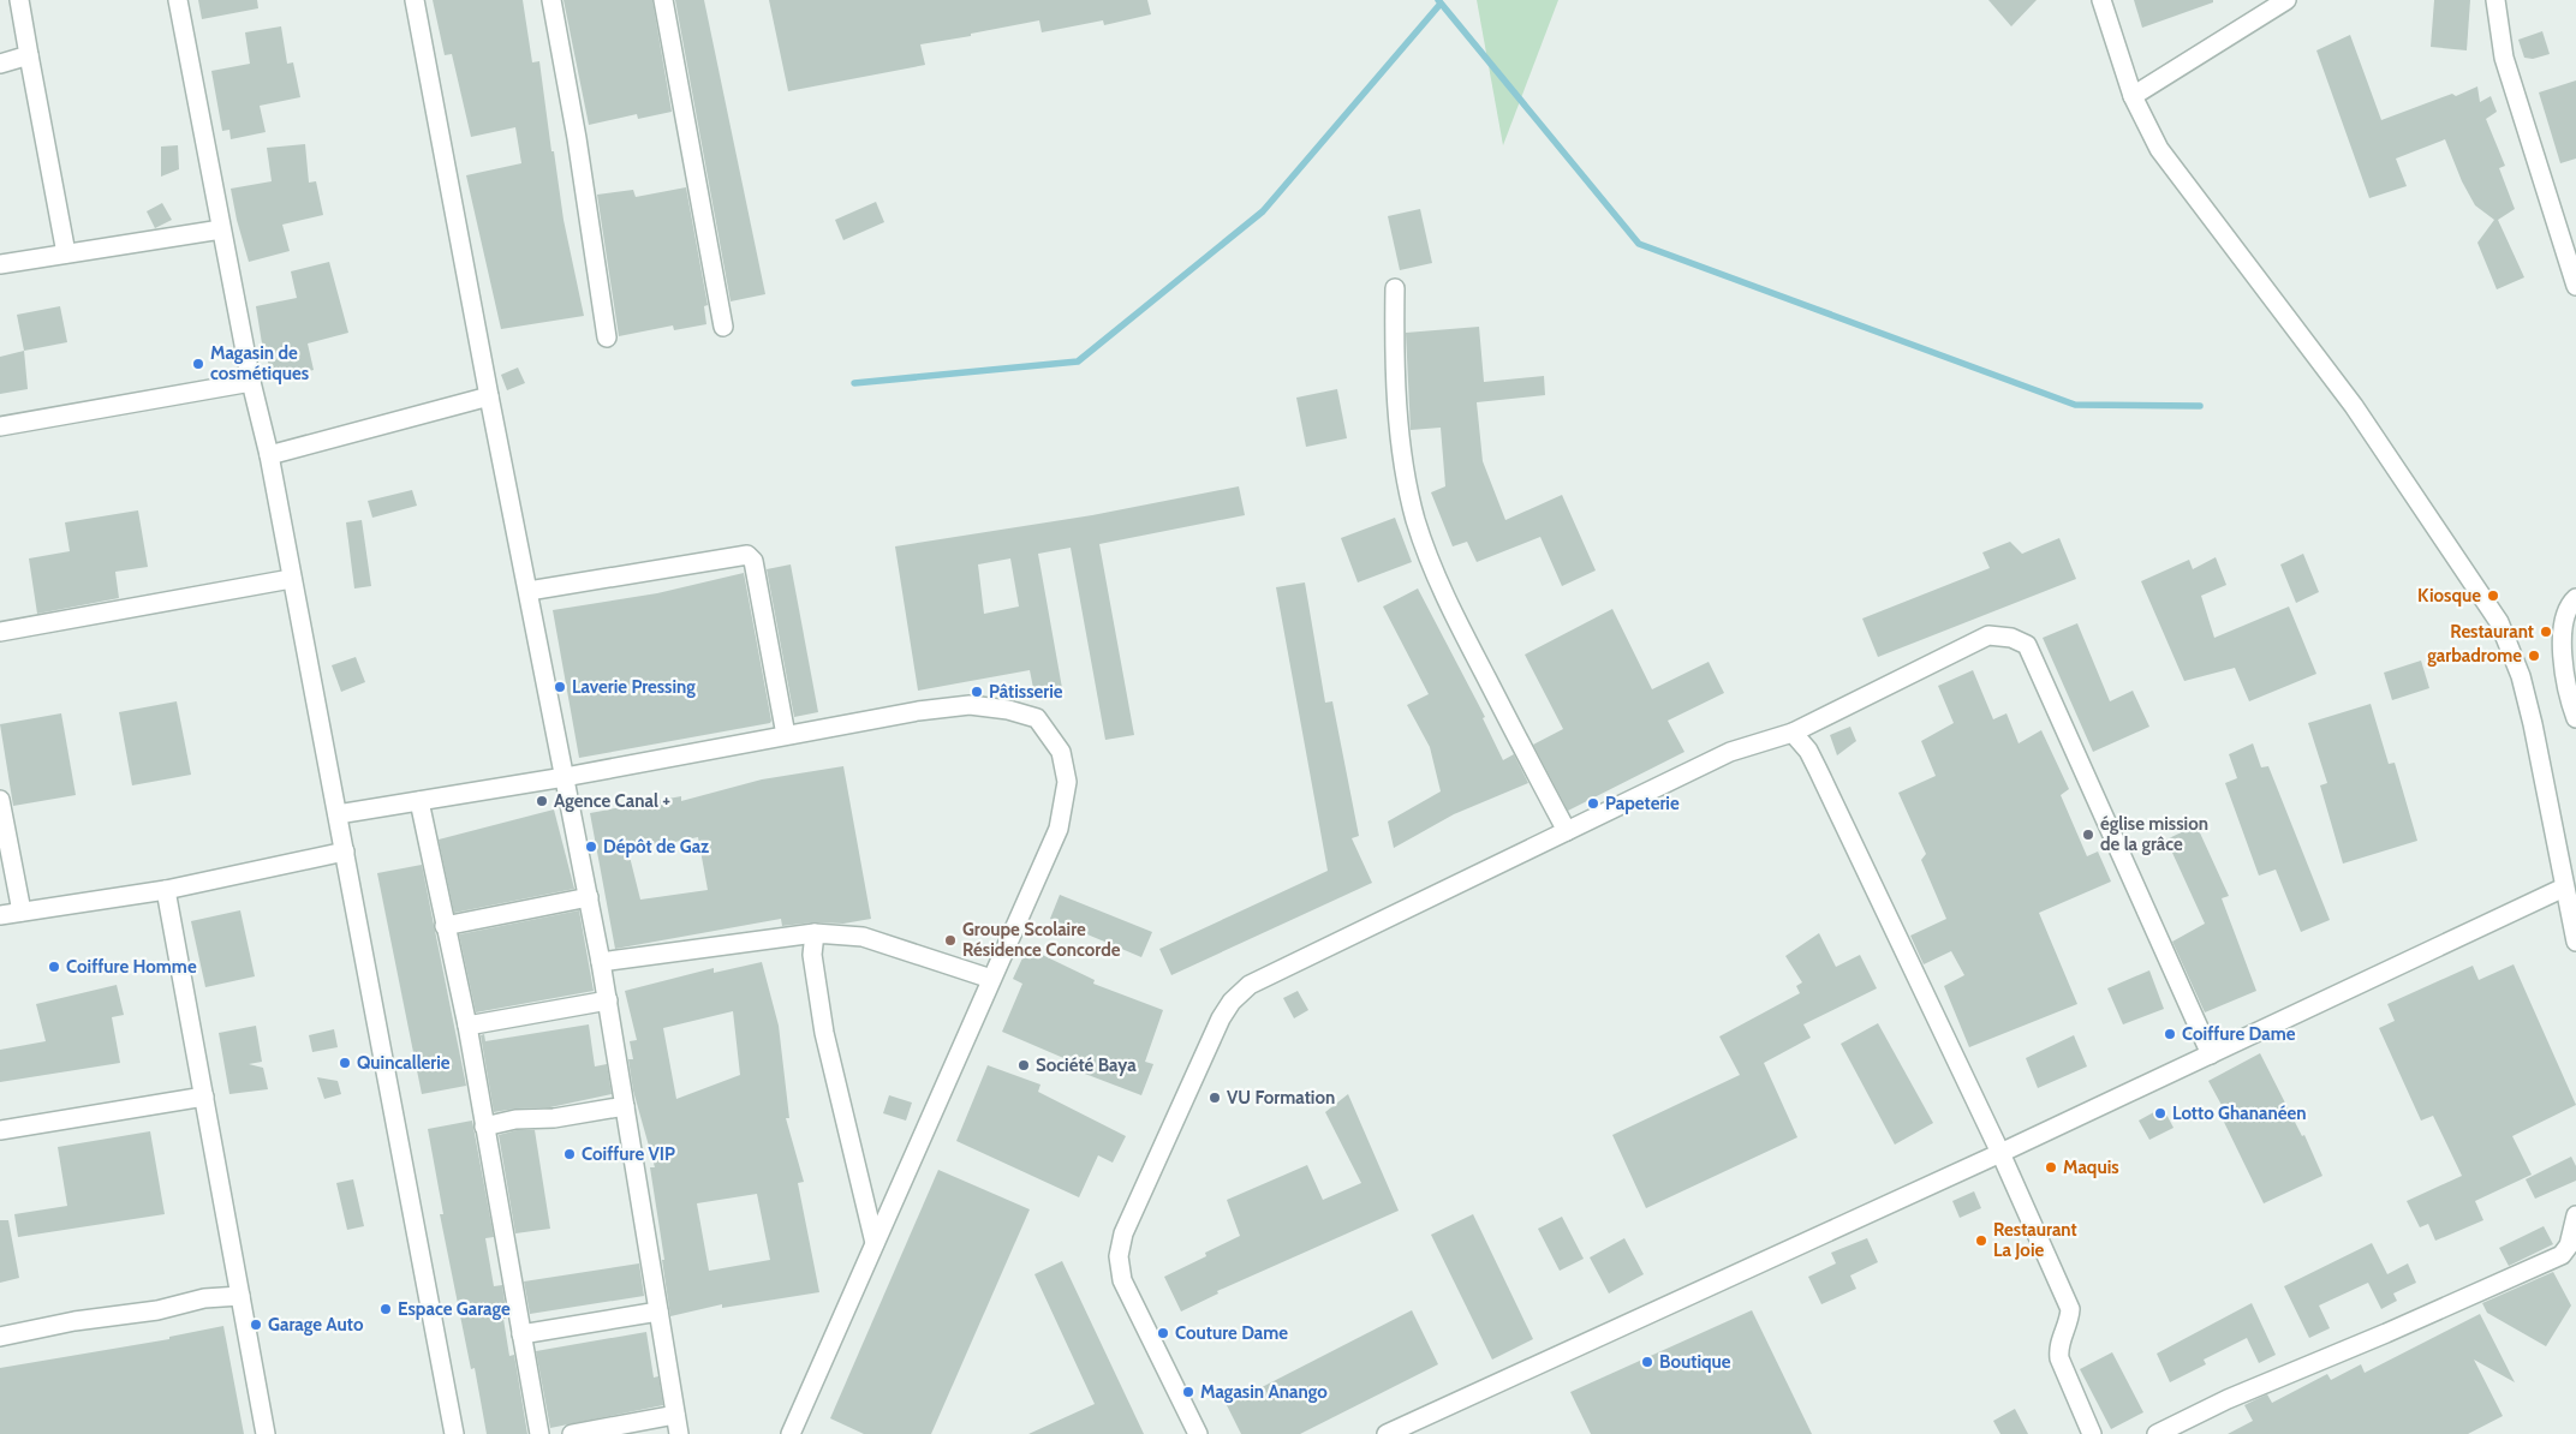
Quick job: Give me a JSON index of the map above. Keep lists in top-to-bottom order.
{
  "places": [
    "Magasin de cosmétiques",
    "Kiosque",
    "Restaurant",
    "garbadrome",
    "Laverie Pressing",
    "Pâtisserie",
    "Agence Canal +",
    "Papeterie",
    "église mission de la grâce",
    "Dépôt de Gaz",
    "Groupe Scolaire Résidence Concorde",
    "Coiffure Homme",
    "Coiffure Dame",
    "Quincallerie",
    "Société Baya",
    "VU Formation",
    "Lotto Ghananéen",
    "Coiffure VIP",
    "Maquis",
    "Restaurant La Joie",
    "Espace Garage",
    "Garage Auto",
    "Couture Dame",
    "Boutique",
    "Magasin Anango"
  ]
}
